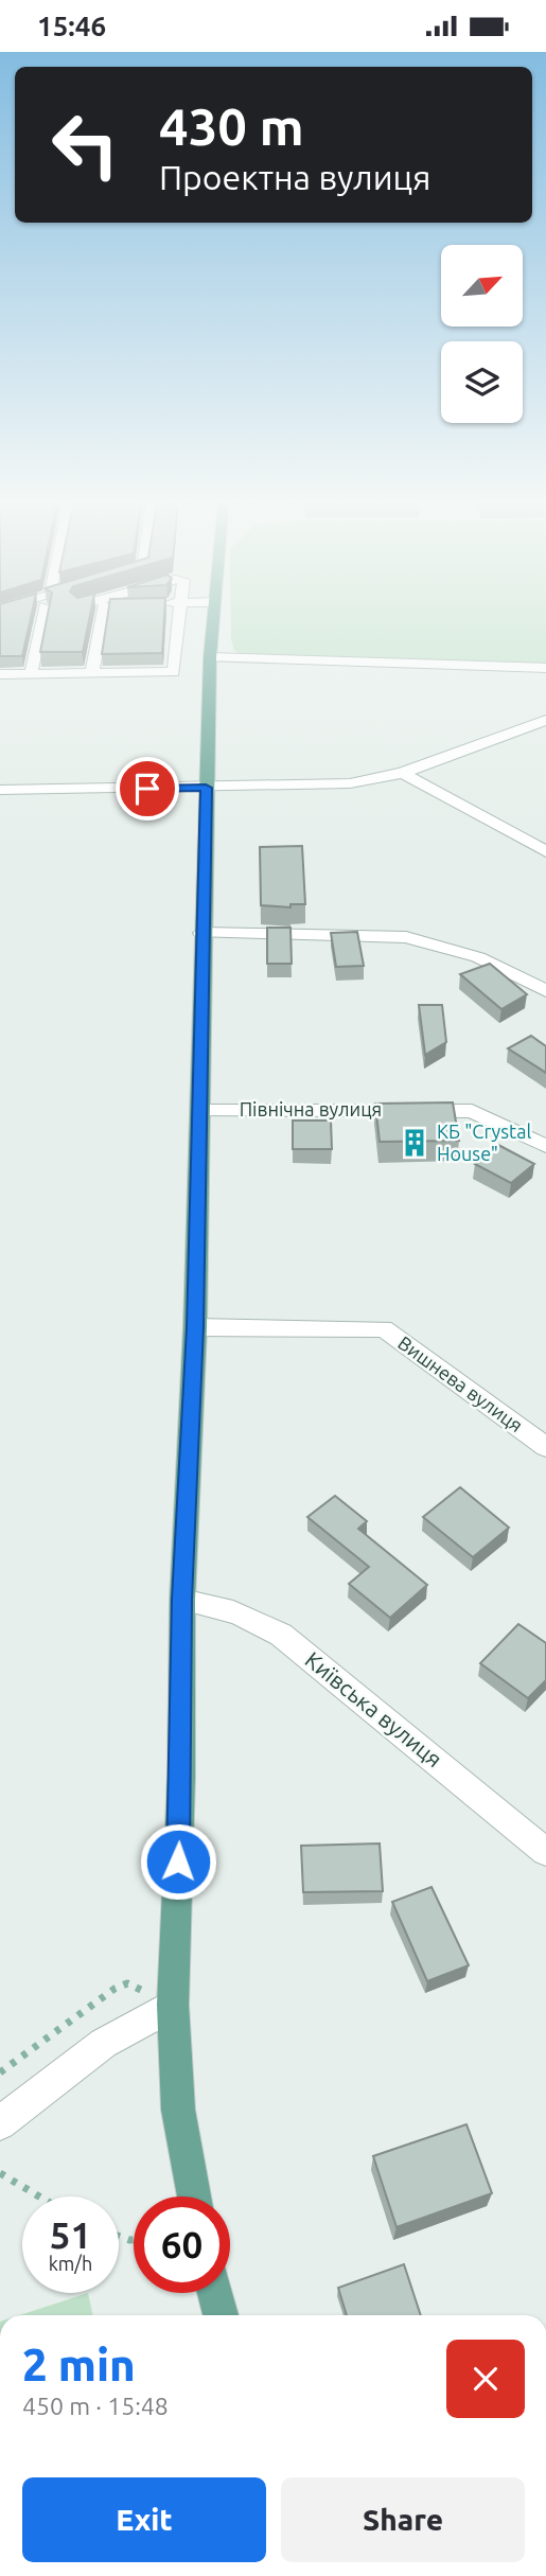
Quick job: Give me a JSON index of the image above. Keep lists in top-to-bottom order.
{
  "streets": {
    "street": ["Північна вулиця", "Вишнева вулиця", "Київська вулиця"]
  },
  "places": {
    "building": ["КБ \"Crystal House\""]
  },
  "north": "top right",
  "page": {
    "status": "15:46",
    "turn": ["430 m", "Проектна вулиця"],
    "speed": "51 km/h",
    "limit": "60",
    "heading": ["2 min", "450 m · 15:48"],
    "buttons": ["Exit", "Share"]
  }
}
